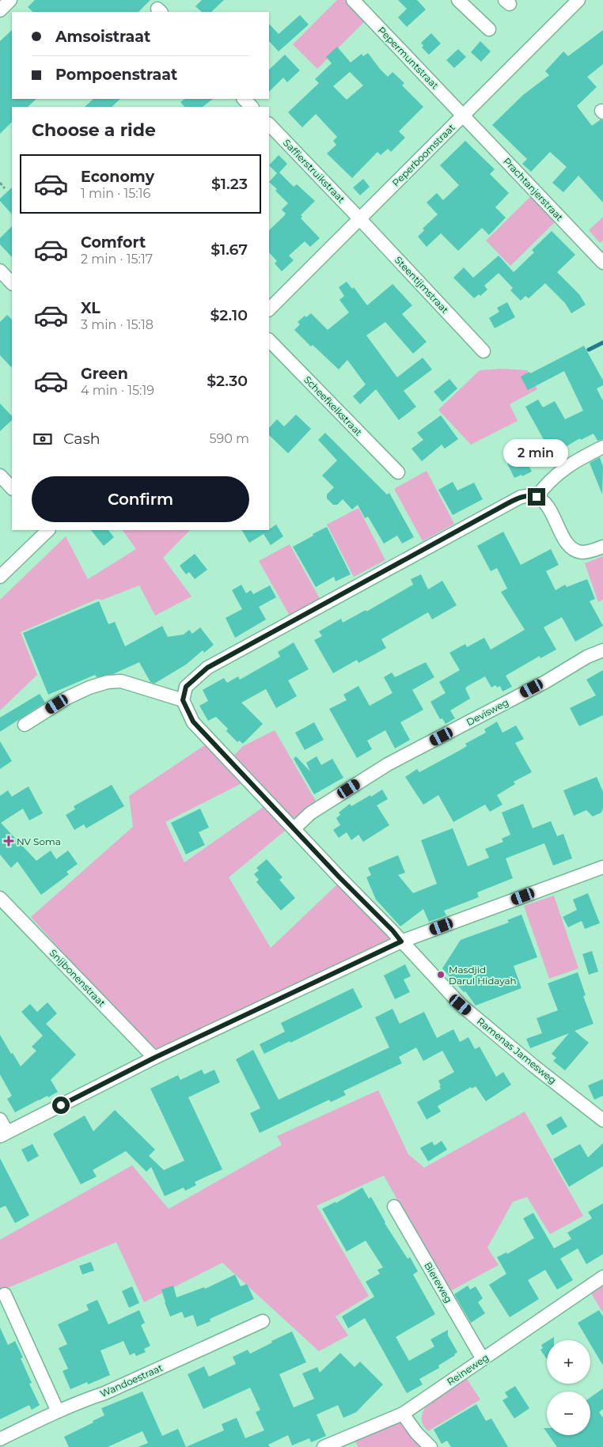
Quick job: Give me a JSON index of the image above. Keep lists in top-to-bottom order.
{
  "streets": {
    "street": [
      "Pepermuntstraat",
      "Peperboomstraat",
      "Saffierstruikstraat",
      "Prachtanjerstraat",
      "Steentijmstraat",
      "Scheefkelkstraat",
      "Devisweg",
      "Snijbonenstraat",
      "Ramenas Jamesweg",
      "Biereweg",
      "Reineweg",
      "Wandoestraat"
    ]
  },
  "crossings": [
    ["Pepermuntstraat", "Peperboomstraat"],
    ["Pepermuntstraat", "Prachtanjerstraat"],
    ["Peperboomstraat", "Saffierstruikstraat"],
    ["Peperboomstraat", "Prachtanjerstraat"],
    ["Peperboomstraat", "Steentijmstraat"],
    ["Saffierstruikstraat", "Steentijmstraat"],
    ["Devisweg", "Ramenas Jamesweg"],
    ["Biereweg", "Reineweg"]
  ],
  "places": {
    "health": ["NV Soma"],
    "other": ["Masdjid Darul Hidayah"]
  },
  "page": {
    "banner": ["Amsoistraat", "Pompoenstraat"],
    "heading": "Choose a ride",
    "list": [
      {
        "name": "Economy",
        "note": "1 min · 15:16",
        "value": "$1.23"
      },
      {
        "name": "Comfort",
        "note": "2 min · 15:17",
        "value": "$1.67"
      },
      {
        "name": "XL",
        "note": "3 min · 15:18",
        "value": "$2.10"
      },
      {
        "name": "Green",
        "note": "4 min · 15:19",
        "value": "$2.30"
      }
    ],
    "pay": ["Cash", "590 m"],
    "bubble": "2 min",
    "buttons": "Confirm",
    "map_buttons": ["+", "−"]
  }
}
